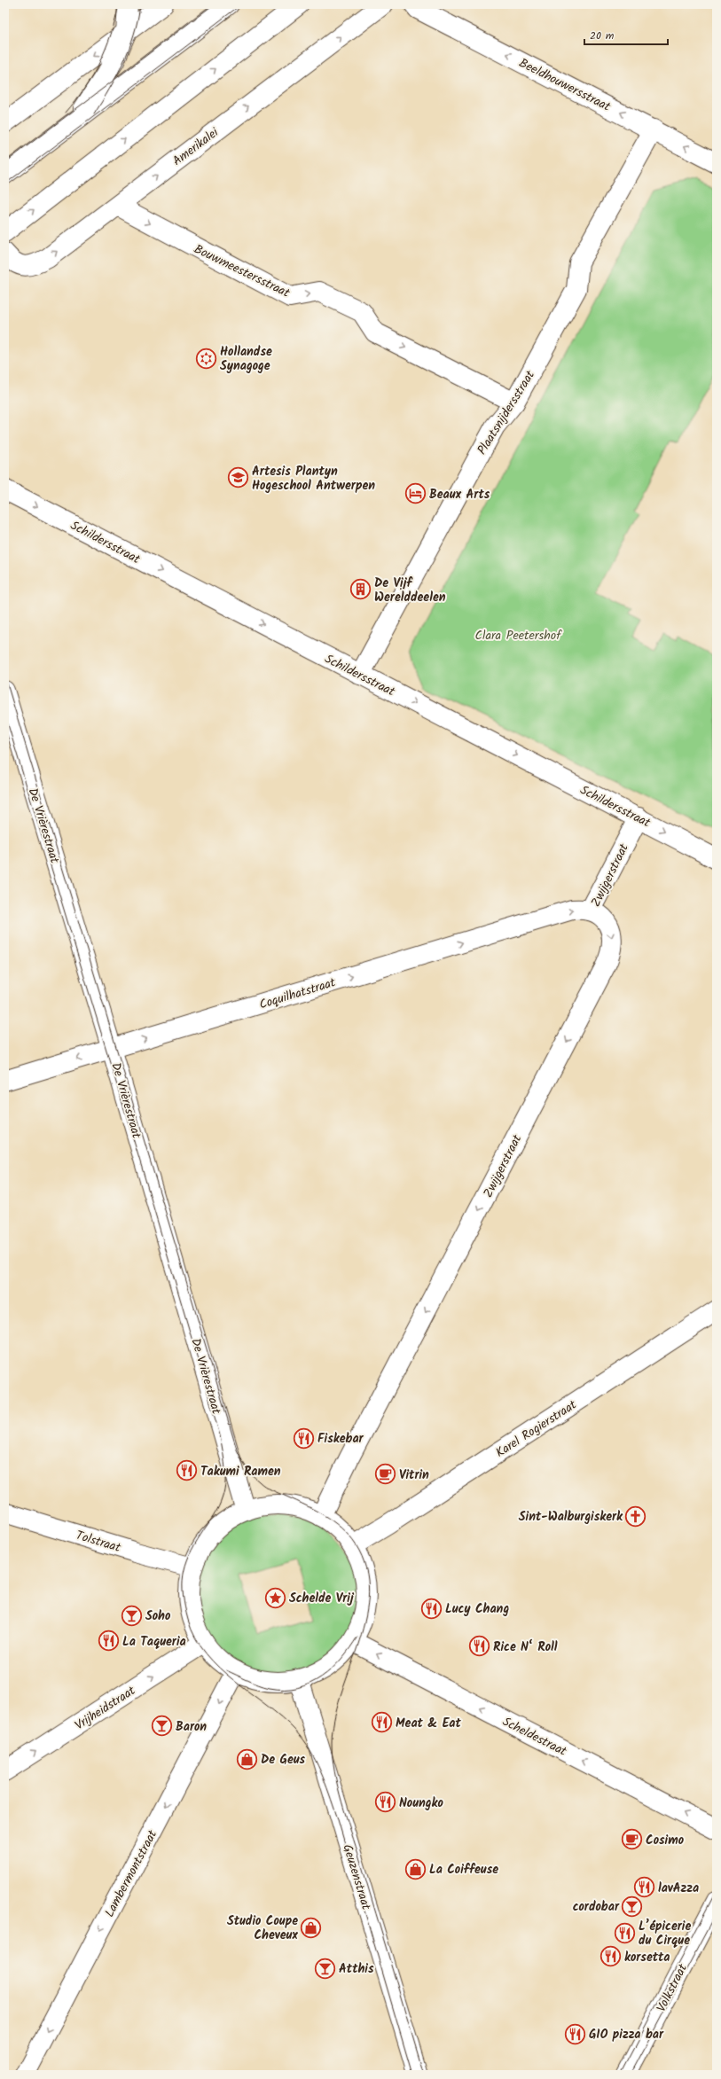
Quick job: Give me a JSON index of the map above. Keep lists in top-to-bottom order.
{
  "streets": {
    "street": [
      "Beeldhouwersstraat",
      "Amerikalei",
      "Bouwmeestersstraat",
      "Plaatsnijdersstraat",
      "Schildersstraat",
      "De Vrièrestraat",
      "Zwijgerstraat",
      "Coquilhatstraat",
      "Karel Rogierstraat",
      "Tolstraat",
      "Vrijheidstraat",
      "Scheldestraat",
      "Lambermontstraat",
      "Geuzenstraat",
      "Volkstraat"
    ]
  },
  "crossings": [
    ["Beeldhouwersstraat", "Plaatsnijdersstraat"],
    ["Amerikalei", "Bouwmeestersstraat"],
    ["Bouwmeestersstraat", "Plaatsnijdersstraat"],
    ["Plaatsnijdersstraat", "Schildersstraat"],
    ["Schildersstraat", "Zwijgerstraat"],
    ["De Vrièrestraat", "Coquilhatstraat"],
    ["Zwijgerstraat", "Coquilhatstraat"]
  ],
  "one_way": [
    "Beeldhouwersstraat",
    "Bouwmeestersstraat",
    "Schildersstraat",
    "Zwijgerstraat",
    "Vrijheidstraat",
    "Scheldestraat",
    "Lambermontstraat"
  ],
  "parks": ["Clara Peetershof"],
  "places": {
    "synagogue": ["Hollandse Synagoge"],
    "school or university": ["Artesis Plantyn Hogeschool Antwerpen"],
    "hotel": ["Beaux Arts"],
    "building": ["De Vijf Werelddeelen"],
    "restaurant": [
      "Fiskebar",
      "Takumi Ramen",
      "Lucy Chang",
      "La Taqueria",
      "Rice N‘ Roll",
      "Meat & Eat",
      "Noungko",
      "lavAzza",
      "L’épicerie du Cirque",
      "korsetta",
      "GIO pizza bar"
    ],
    "cafe": ["Vitrin", "Cosimo"],
    "church": ["Sint-Walburgiskerk"],
    "place": ["Schelde Vrij"],
    "bar": [
      "Soho",
      "Baron",
      "cordobar",
      "Atthis"
    ],
    "shop": ["De Geus", "La Coiffeuse", "Studio Coupe Cheveux"]
  },
  "scale_bar": "20 m"
}
